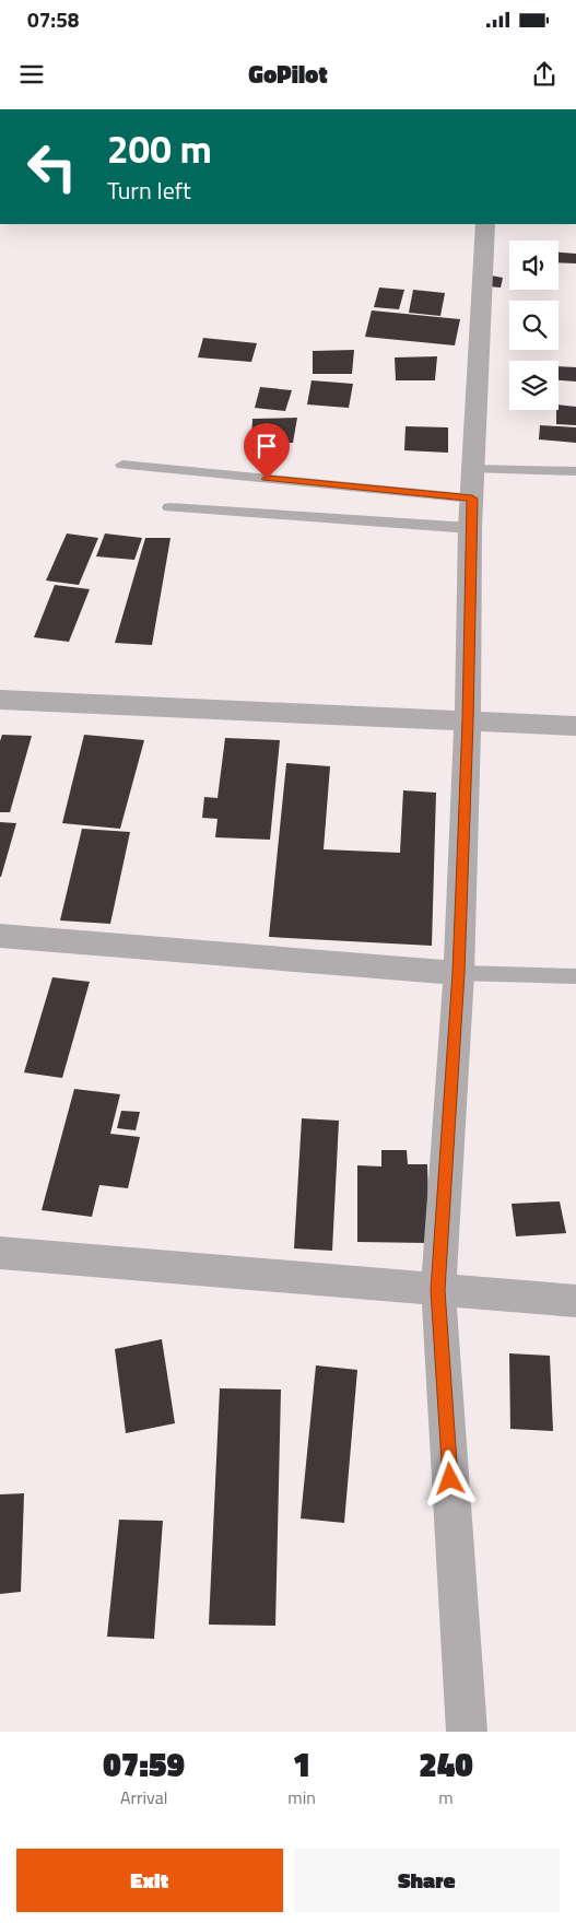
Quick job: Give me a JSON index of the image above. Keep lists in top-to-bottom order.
{
  "page": {
    "status": "07:58",
    "header": "GoPilot",
    "turn": ["200 m", "Turn left"],
    "eta": [
      "07:59",
      "Arrival",
      "1",
      "min",
      "240",
      "m"
    ],
    "buttons": ["Exit", "Share"]
  }
}
